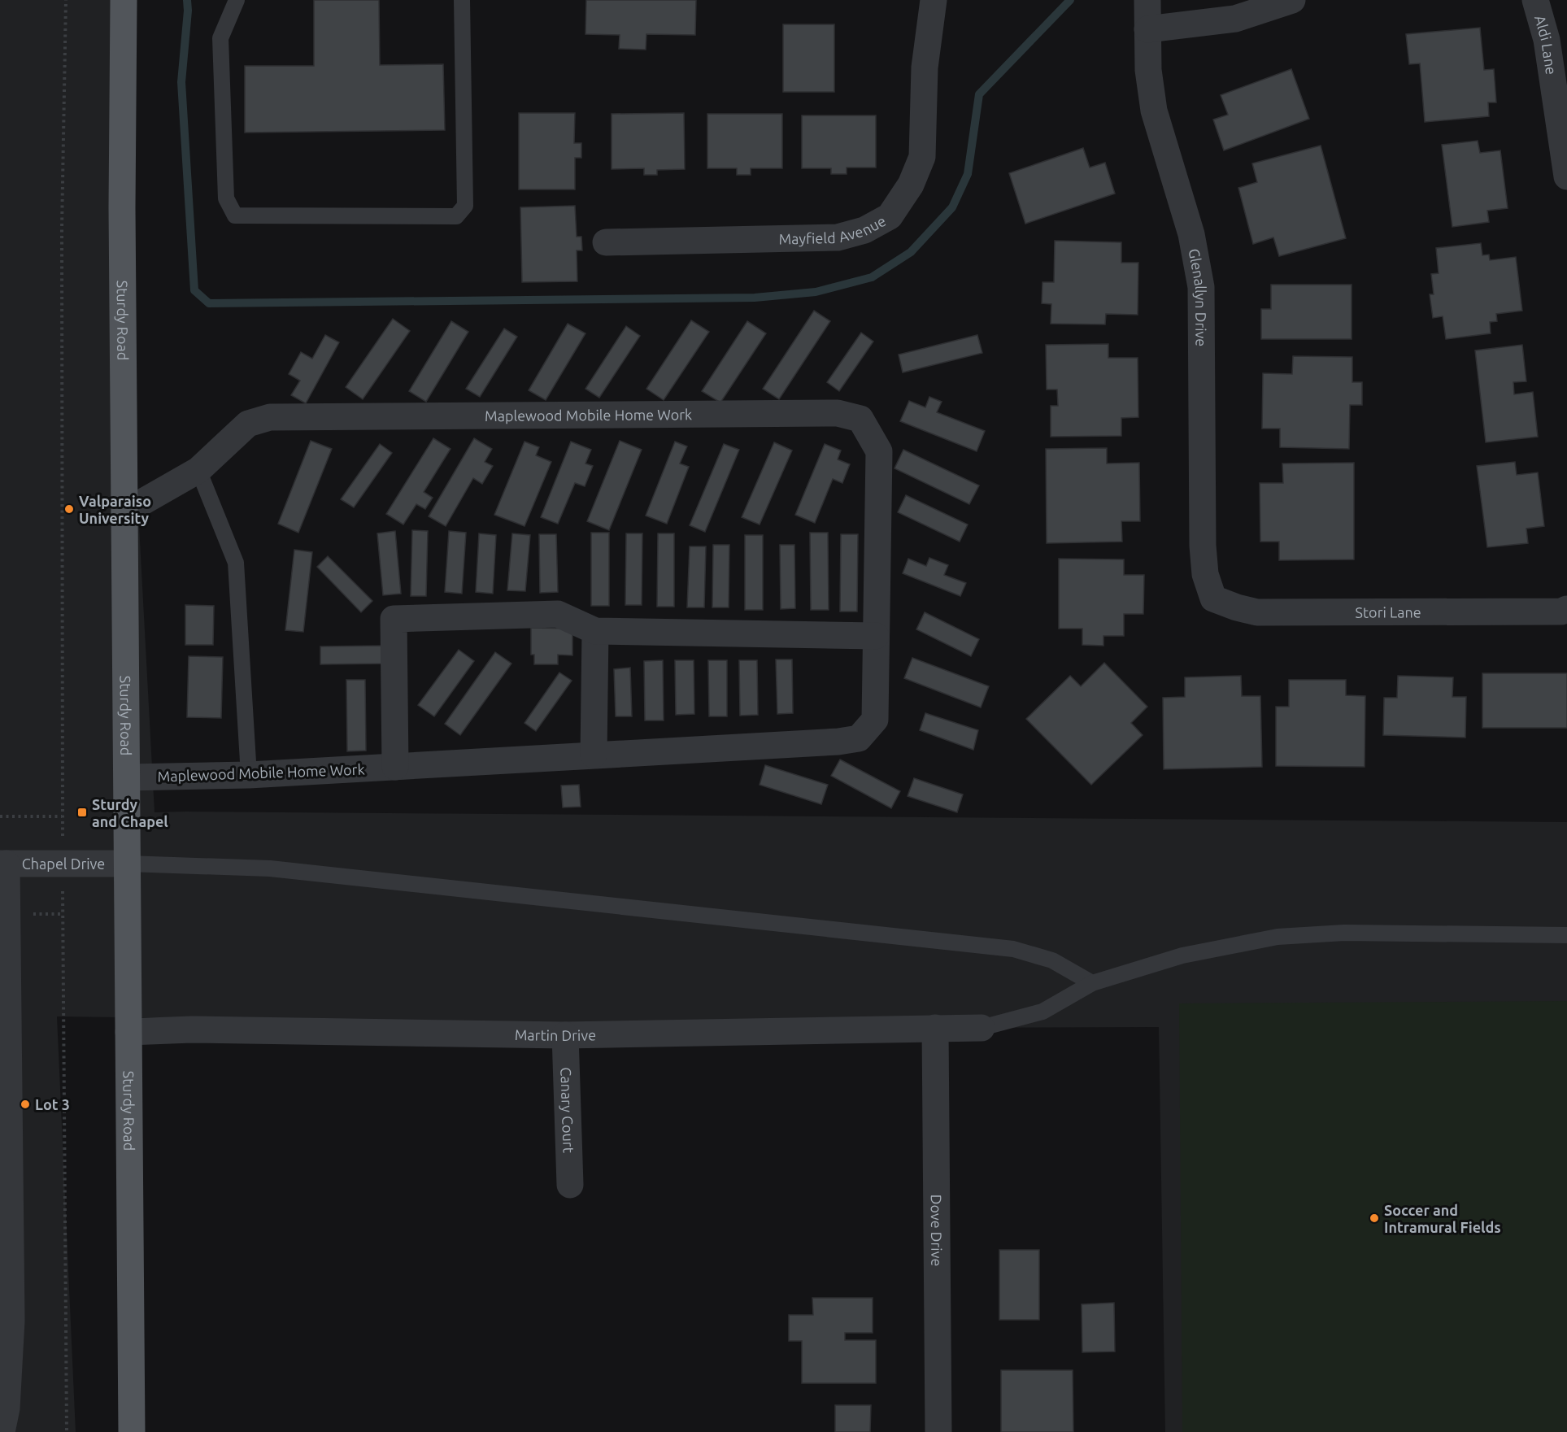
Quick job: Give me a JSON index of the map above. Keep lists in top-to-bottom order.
{
  "streets": {
    "main road": ["Sturdy Road"],
    "street": [
      "Aldi Lane",
      "Mayfield Avenue",
      "Glenallyn Drive",
      "Maplewood Mobile Home Work",
      "Stori Lane",
      "Chapel Drive",
      "Martin Drive",
      "Canary Court",
      "Dove Drive"
    ]
  },
  "crossings": [
    ["Glenallyn Drive", "Stori Lane"],
    ["Sturdy Road", "Maplewood Mobile Home Work"],
    ["Sturdy Road", "Chapel Drive"],
    ["Sturdy Road", "Martin Drive"],
    ["Martin Drive", "Canary Court"],
    ["Martin Drive", "Dove Drive"]
  ],
  "places": {
    "other": ["Valparaiso University", "Lot 3", "Soccer and Intramural Fields"],
    "transit": ["Sturdy and Chapel"]
  }
}
